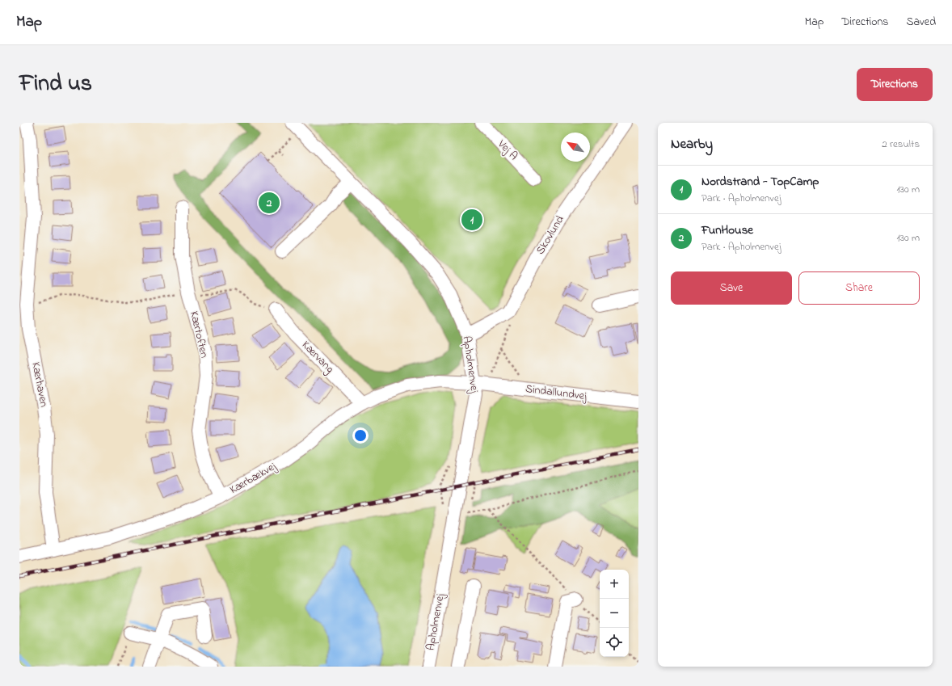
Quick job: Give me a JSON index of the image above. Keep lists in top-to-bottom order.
{
  "streets": {
    "street": [
      "Vej A",
      "Skovlund",
      "Kærtoften",
      "Kærvang",
      "Apholmenvej",
      "Kærhaven",
      "Sindallundvej",
      "Kærbækvej"
    ]
  },
  "crossings": [
    ["Skovlund", "Apholmenvej"],
    ["Kærtoften", "Kærbækvej"],
    ["Kærvang", "Kærbækvej"],
    ["Apholmenvej", "Sindallundvej"],
    ["Apholmenvej", "Kærbækvej"],
    ["Kærhaven", "Kærbækvej"],
    ["Sindallundvej", "Kærbækvej"]
  ],
  "north": "top left",
  "page": {
    "header": "Map",
    "nav": ["Map", "Directions", "Saved"],
    "title": "Find us",
    "buttons": [
      "Directions",
      ["Save", "Share"]
    ],
    "heading": ["Nearby", "2 results"],
    "list": [
      {
        "mark": "1",
        "name": "Nordstrand - TopCamp",
        "note": "Park · Apholmenvej",
        "value": "130 m"
      },
      {
        "mark": "2",
        "name": "FunHouse",
        "note": "Park · Apholmenvej",
        "value": "130 m"
      }
    ],
    "pins": ["2", "1"],
    "map_buttons": ["+", "−"]
  }
}
